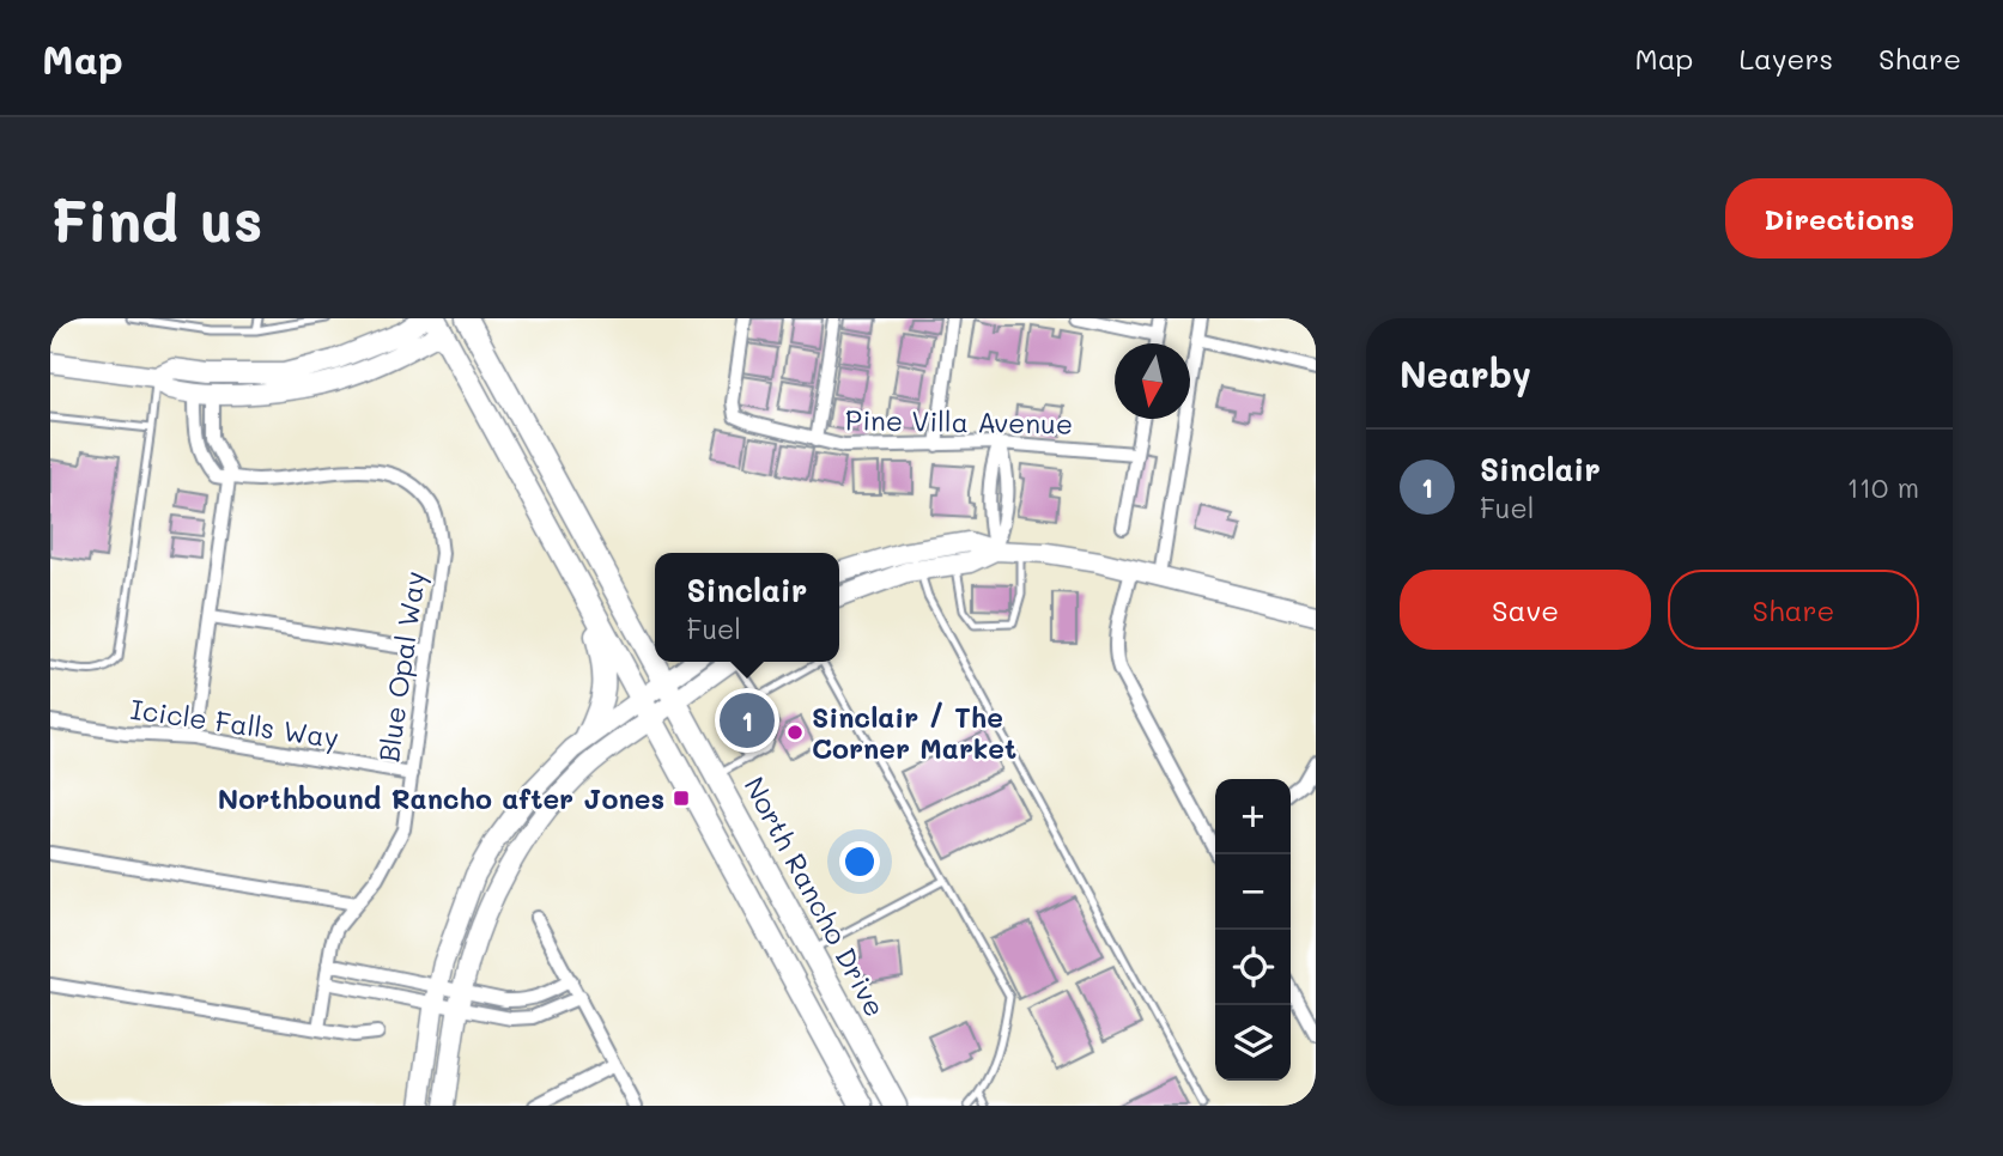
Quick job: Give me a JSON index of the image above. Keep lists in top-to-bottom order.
{
  "streets": {
    "main road": ["North Rancho Drive"],
    "street": ["Pine Villa Avenue", "Blue Opal Way", "Icicle Falls Way"]
  },
  "crossings": [
    ["Blue Opal Way", "Icicle Falls Way"]
  ],
  "places": {
    "other": ["Sinclair / The Corner Market"],
    "transit": ["Northbound Rancho after Jones"]
  },
  "north": "bottom",
  "page": {
    "header": "Map",
    "nav": ["Map", "Layers", "Share"],
    "buttons": [
      "Directions",
      ["Save", "Share"]
    ],
    "title": "Find us",
    "heading": "Nearby",
    "list": [
      {
        "mark": "1",
        "name": "Sinclair",
        "note": "Fuel",
        "value": "110 m"
      }
    ],
    "popup": ["Sinclair", "Fuel"],
    "pins": "1",
    "map_buttons": ["+", "−"]
  }
}
